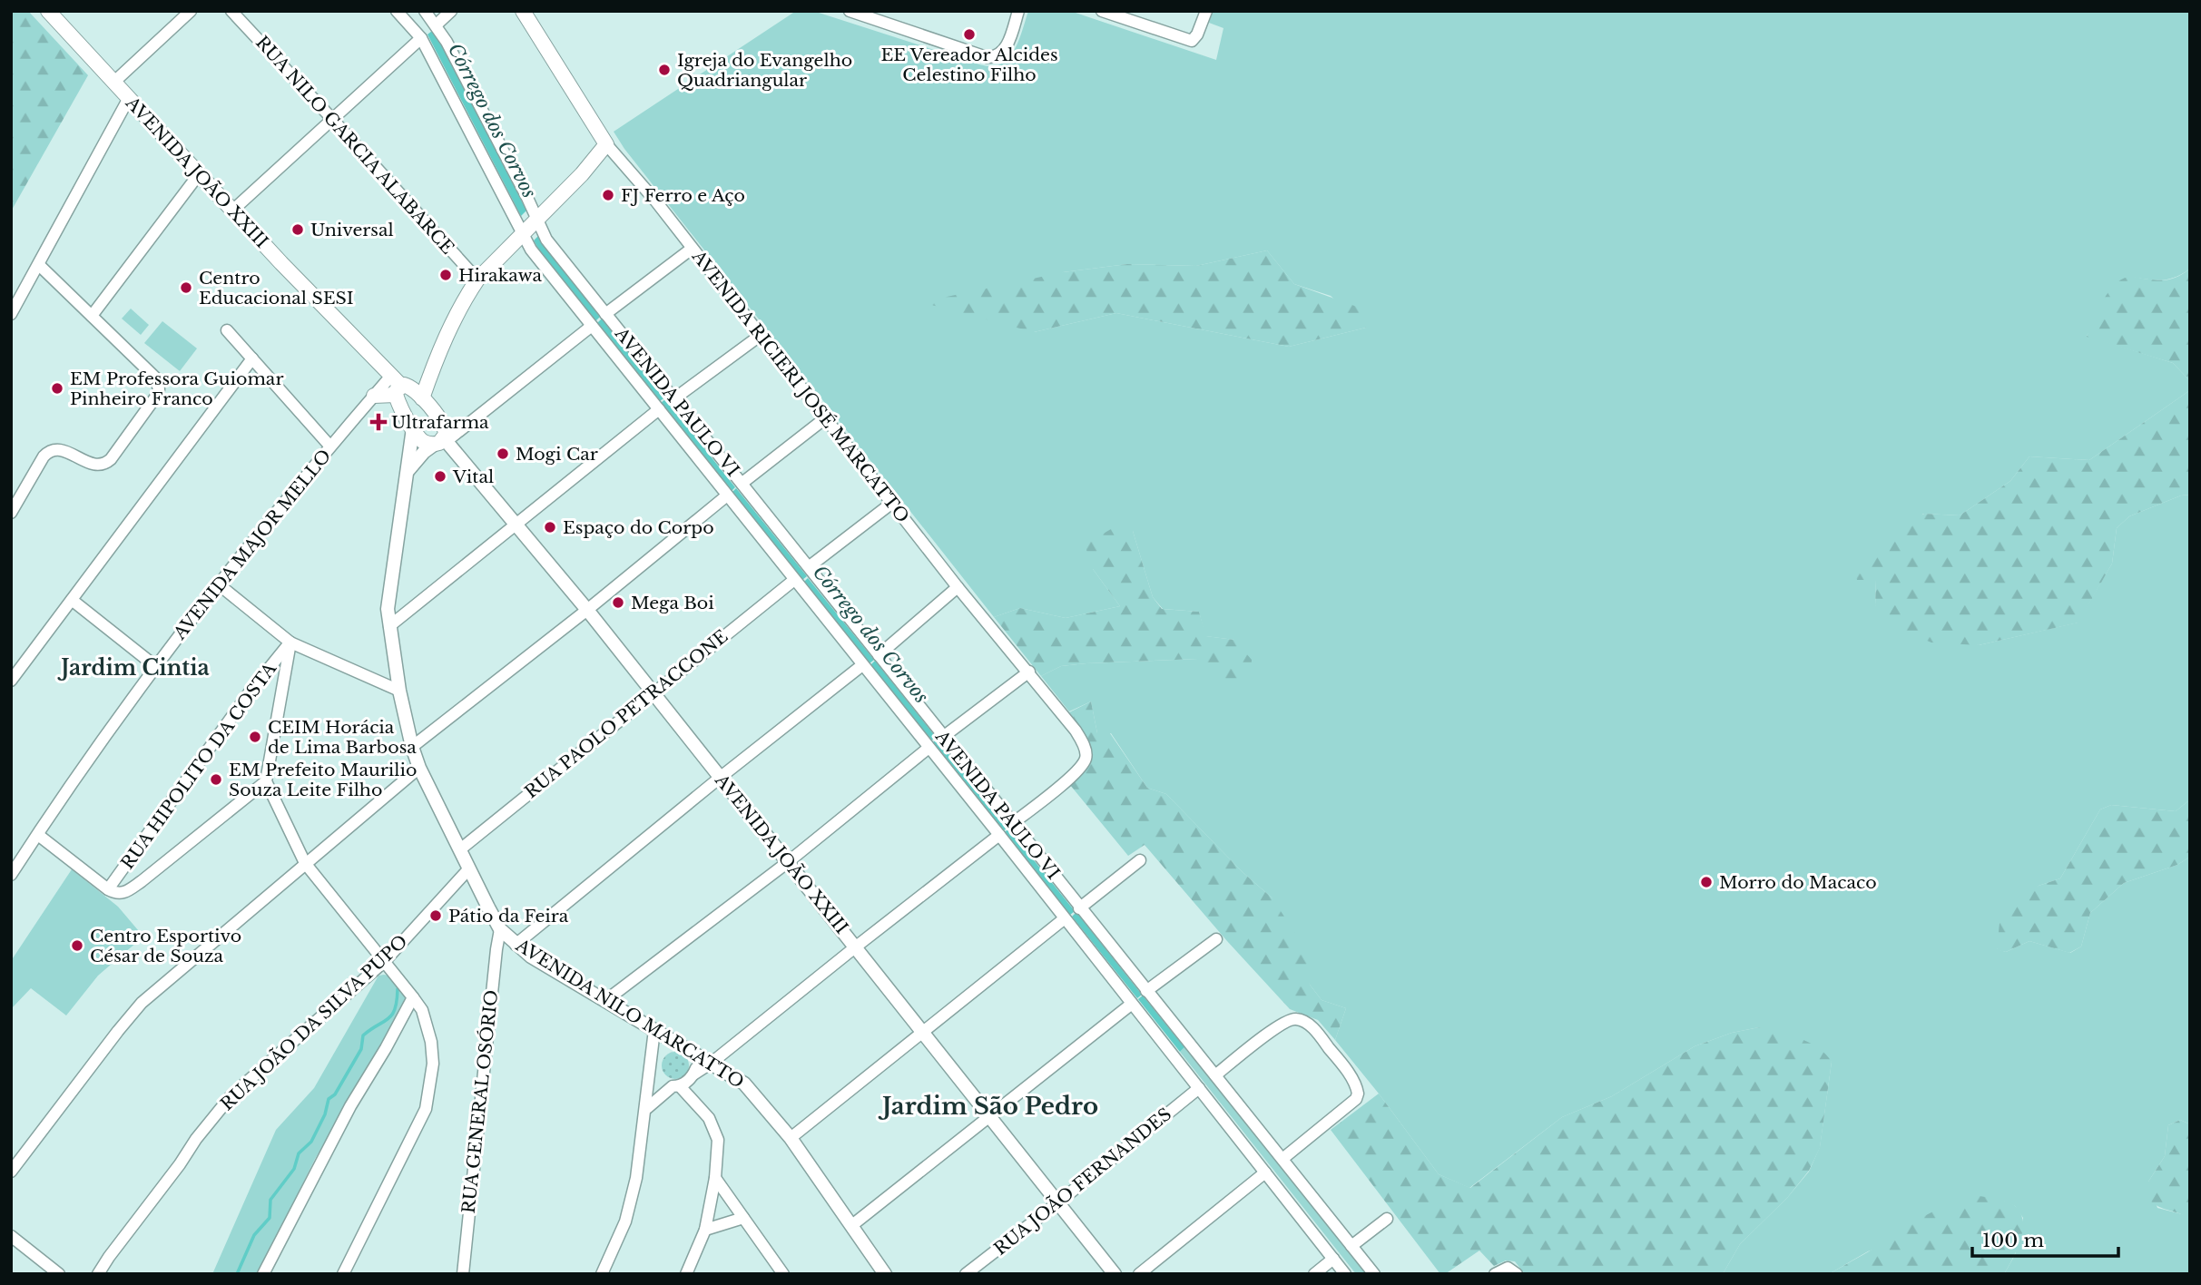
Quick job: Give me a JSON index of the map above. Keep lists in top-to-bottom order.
{
  "streets": {
    "main road": ["AVENIDA JOÃO XXIII", "AVENIDA RICIERI JOSÉ MARCATTO"],
    "street": [
      "RUA NILO GARCIA ALABARCE",
      "AVENIDA PAULO VI",
      "AVENIDA MAJOR MELLO",
      "RUA PAOLO PETRACCONE",
      "RUA HIPOLITO DA COSTA",
      "AVENIDA NILO MARCATTO",
      "RUA JOÃO DA SILVA PUPO",
      "RUA GENERAL OSÓRIO",
      "RUA JOÃO FERNANDES"
    ]
  },
  "crossings": [
    ["AVENIDA JOÃO XXIII", "RUA PAOLO PETRACCONE"],
    ["AVENIDA JOÃO XXIII", "AVENIDA NILO MARCATTO"],
    ["AVENIDA JOÃO XXIII", "RUA JOÃO FERNANDES"],
    ["AVENIDA RICIERI JOSÉ MARCATTO", "AVENIDA PAULO VI"],
    ["AVENIDA PAULO VI", "RUA PAOLO PETRACCONE"],
    ["AVENIDA PAULO VI", "RUA JOÃO FERNANDES"],
    ["RUA PAOLO PETRACCONE", "AVENIDA NILO MARCATTO"],
    ["AVENIDA NILO MARCATTO", "RUA JOÃO DA SILVA PUPO"],
    ["AVENIDA NILO MARCATTO", "RUA GENERAL OSÓRIO"]
  ],
  "districts": ["Jardim Cintia", "Jardim São Pedro"],
  "water": ["Córrego dos Corvos"],
  "places": {
    "other": [
      "EE Vereador Alcides Celestino Filho",
      "Igreja do Evangelho Quadriangular",
      "FJ Ferro e Aço",
      "Universal",
      "Hirakawa",
      "Centro Educacional SESI",
      "EM Professora Guiomar Pinheiro Franco",
      "Mogi Car",
      "Vital",
      "Espaço do Corpo",
      "Mega Boi",
      "CEIM Horácia de Lima Barbosa",
      "EM Prefeito Maurilio Souza Leite Filho",
      "Morro do Macaco",
      "Pátio da Feira",
      "Centro Esportivo César de Souza"
    ],
    "health": ["Ultrafarma"]
  },
  "scale_bar": "100 m"
}
